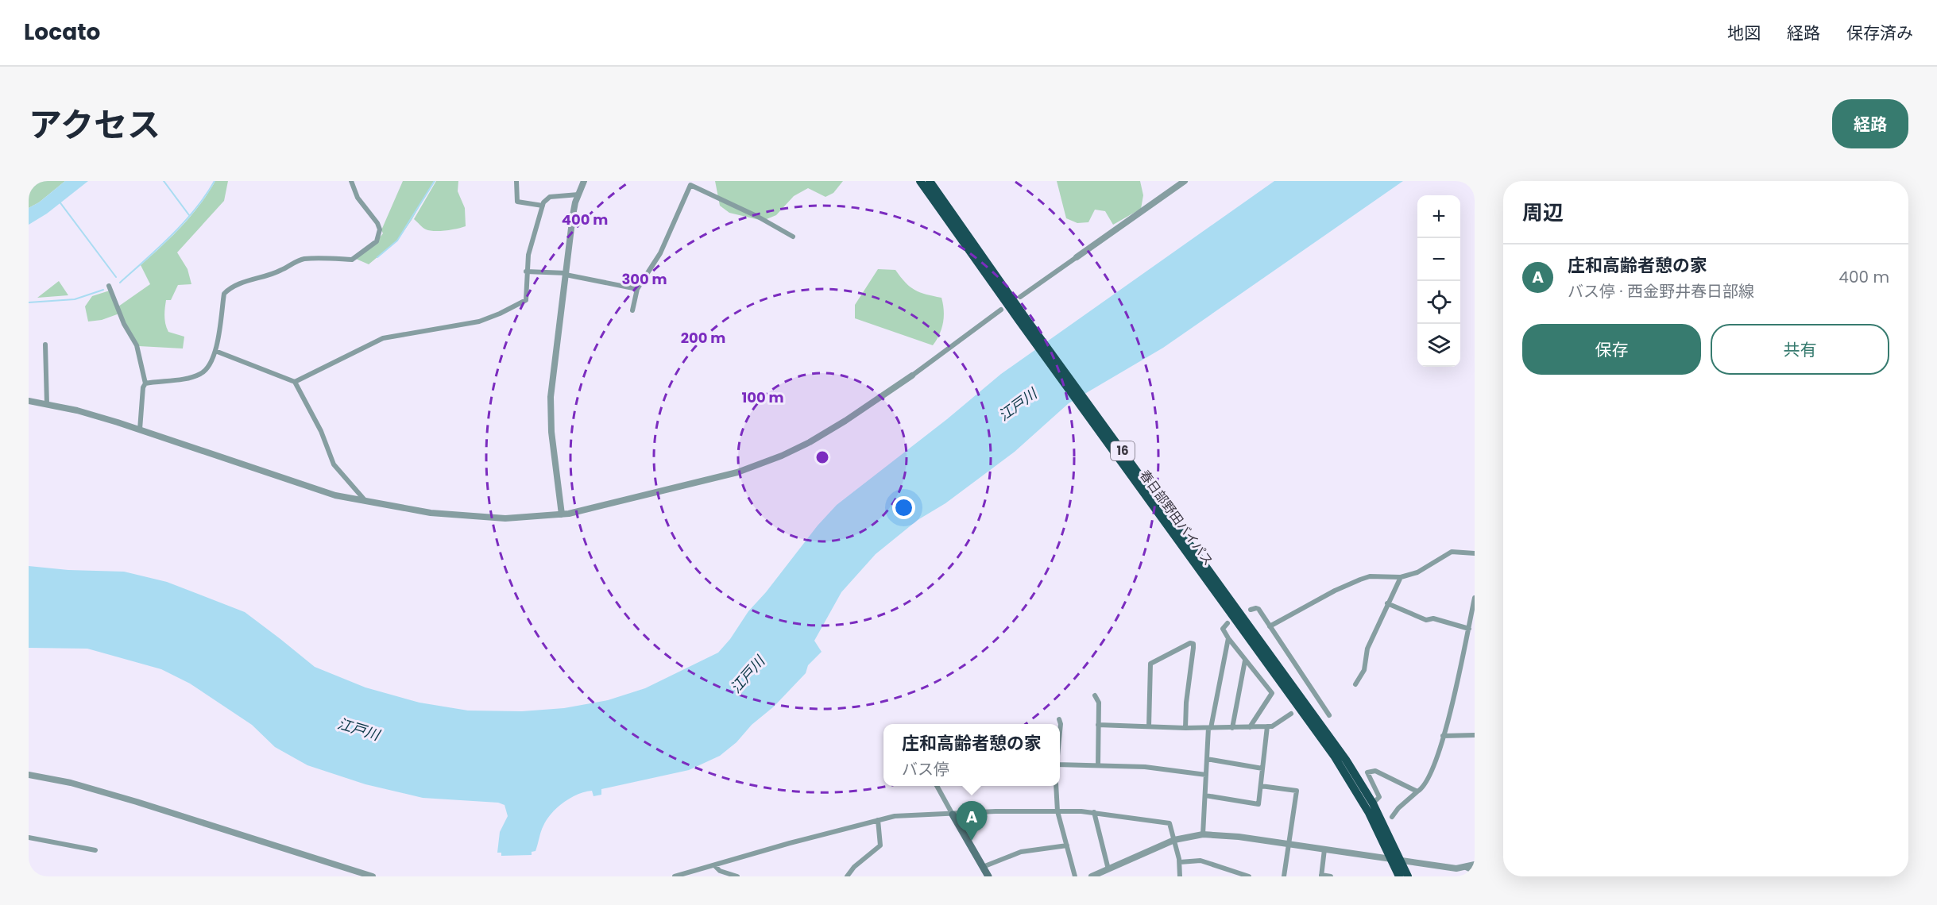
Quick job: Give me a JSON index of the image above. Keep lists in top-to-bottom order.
{
  "streets": {
    "highway": ["16", "春日部野田バイパス"]
  },
  "water": ["江戸川"],
  "page": {
    "header": "Locato",
    "nav": ["地図", "経路", "保存済み"],
    "title": "アクセス",
    "buttons": [
      "経路",
      ["保存", "共有"]
    ],
    "heading": "周辺",
    "map_buttons": ["+", "−"],
    "list": [
      {
        "mark": "A",
        "name": "庄和高齢者憩の家",
        "note": "バス停 · 西金野井春日部線",
        "value": "400 m"
      }
    ],
    "popup": ["庄和高齢者憩の家", "バス停"],
    "pins": "A"
  },
  "rings": [
    "400 m",
    "300 m",
    "200 m",
    "100 m"
  ]
}
